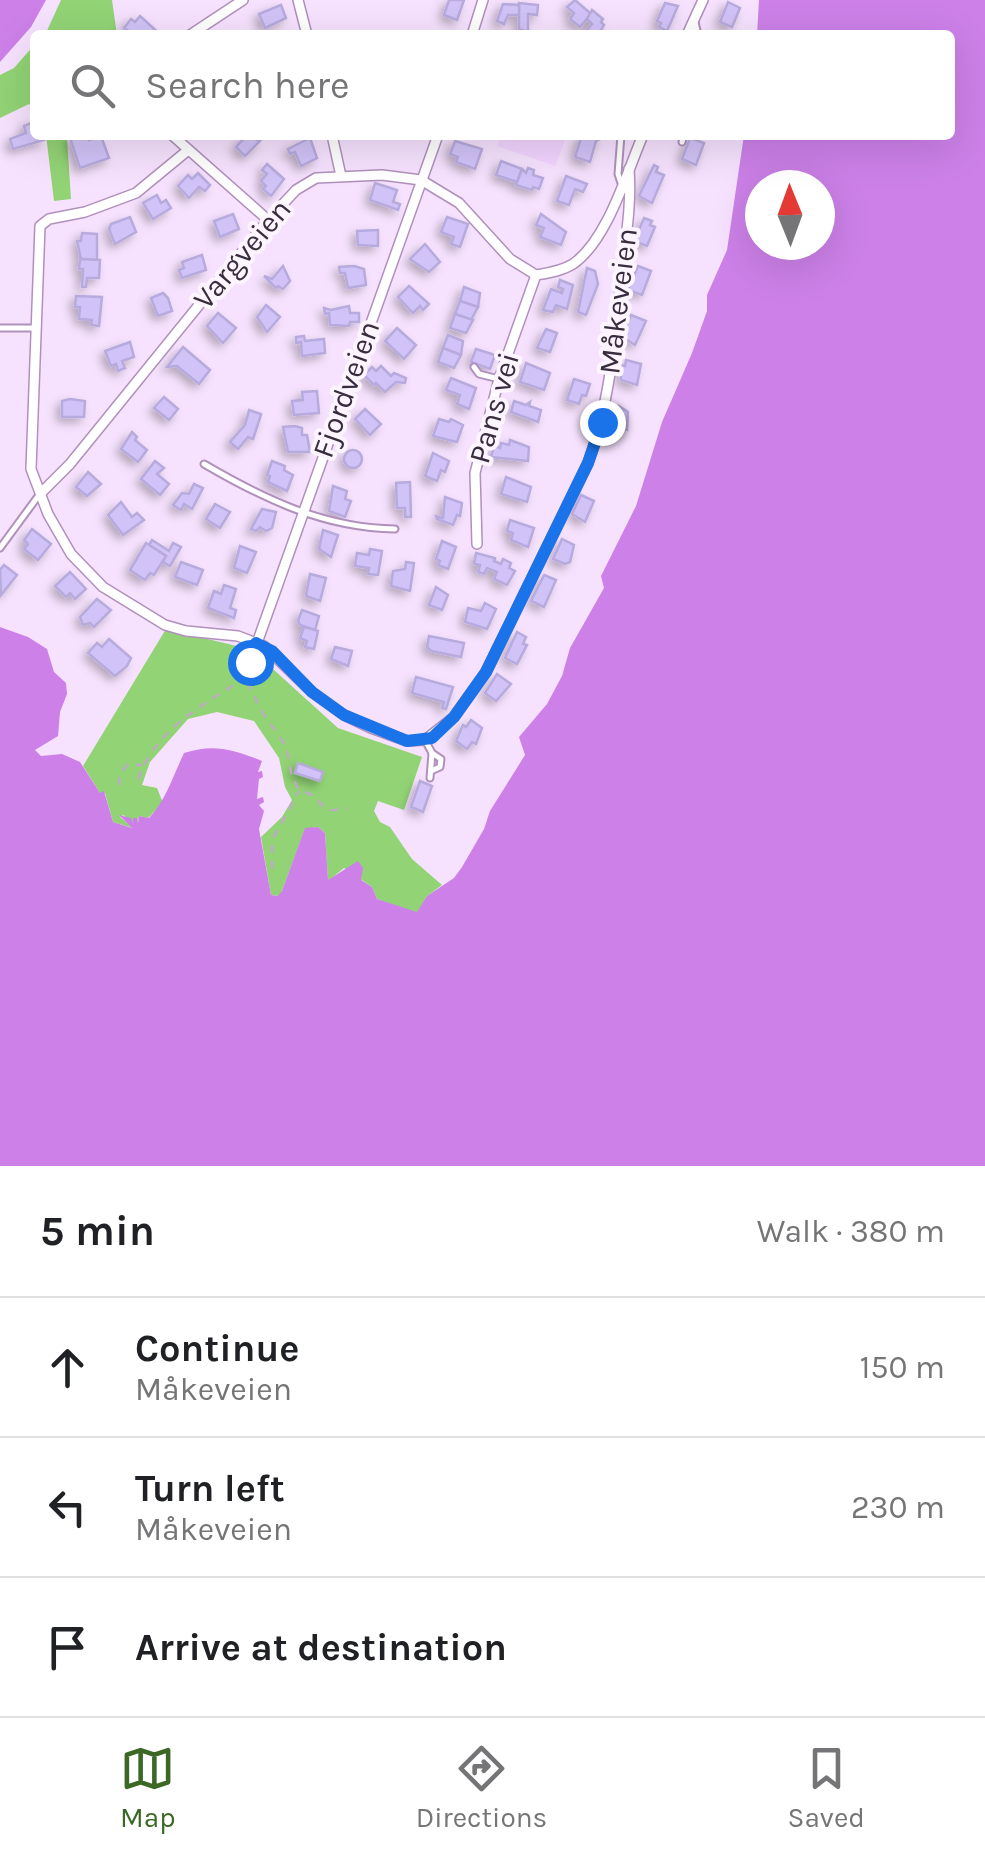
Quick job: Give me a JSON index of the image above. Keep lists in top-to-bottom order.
{
  "streets": {
    "street": [
      "Vargveien",
      "Måkeveien",
      "Fjordveien",
      "Pans vei"
    ]
  },
  "crossings": [
    ["Vargveien", "Fjordveien"],
    ["Vargveien", "Pans vei"]
  ],
  "north": "top",
  "page": {
    "search": "Search here",
    "heading": ["5 min", "Walk · 380 m"],
    "list": [
      ["Continue", "Måkeveien", "150 m"],
      ["Turn left", "Måkeveien", "230 m"],
      "Arrive at destination"
    ],
    "nav": ["Map", "Directions", "Saved"]
  }
}
